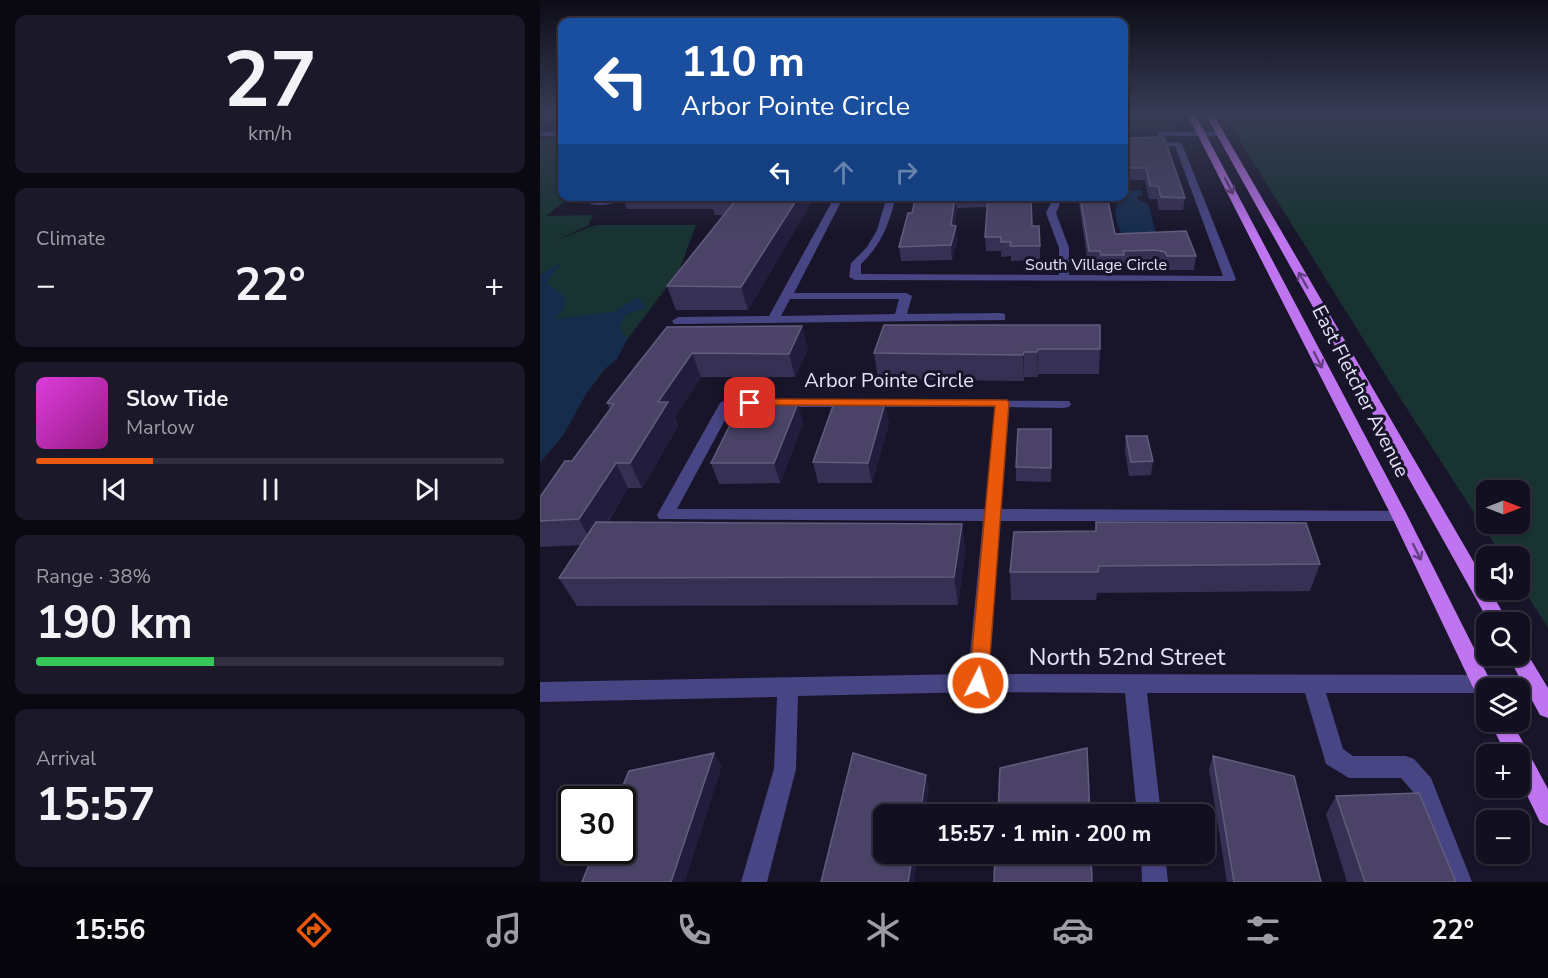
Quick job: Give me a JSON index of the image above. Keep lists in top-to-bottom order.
{
  "streets": {
    "main road": ["East Fletcher Avenue"],
    "street": ["South Village Circle", "Arbor Pointe Circle", "North 52nd Street"]
  },
  "crossings": [
    ["Arbor Pointe Circle", "East Fletcher Avenue"]
  ],
  "north": "right",
  "page": {
    "tile": [
      ["27", "km/h"],
      "Climate",
      ["Range · 38%", "190 km"],
      ["Arrival", "15:57"]
    ],
    "turn": ["110 m", "Arbor Pointe Circle"],
    "heat": ["−", "22°", "+"],
    "song": ["Slow Tide", "Marlow"],
    "map_buttons": ["+", "−"],
    "limit": "30",
    "trip": "15:57 · 1 min · 200 m",
    "tabs": ["15:56", "22°"]
  }
}
